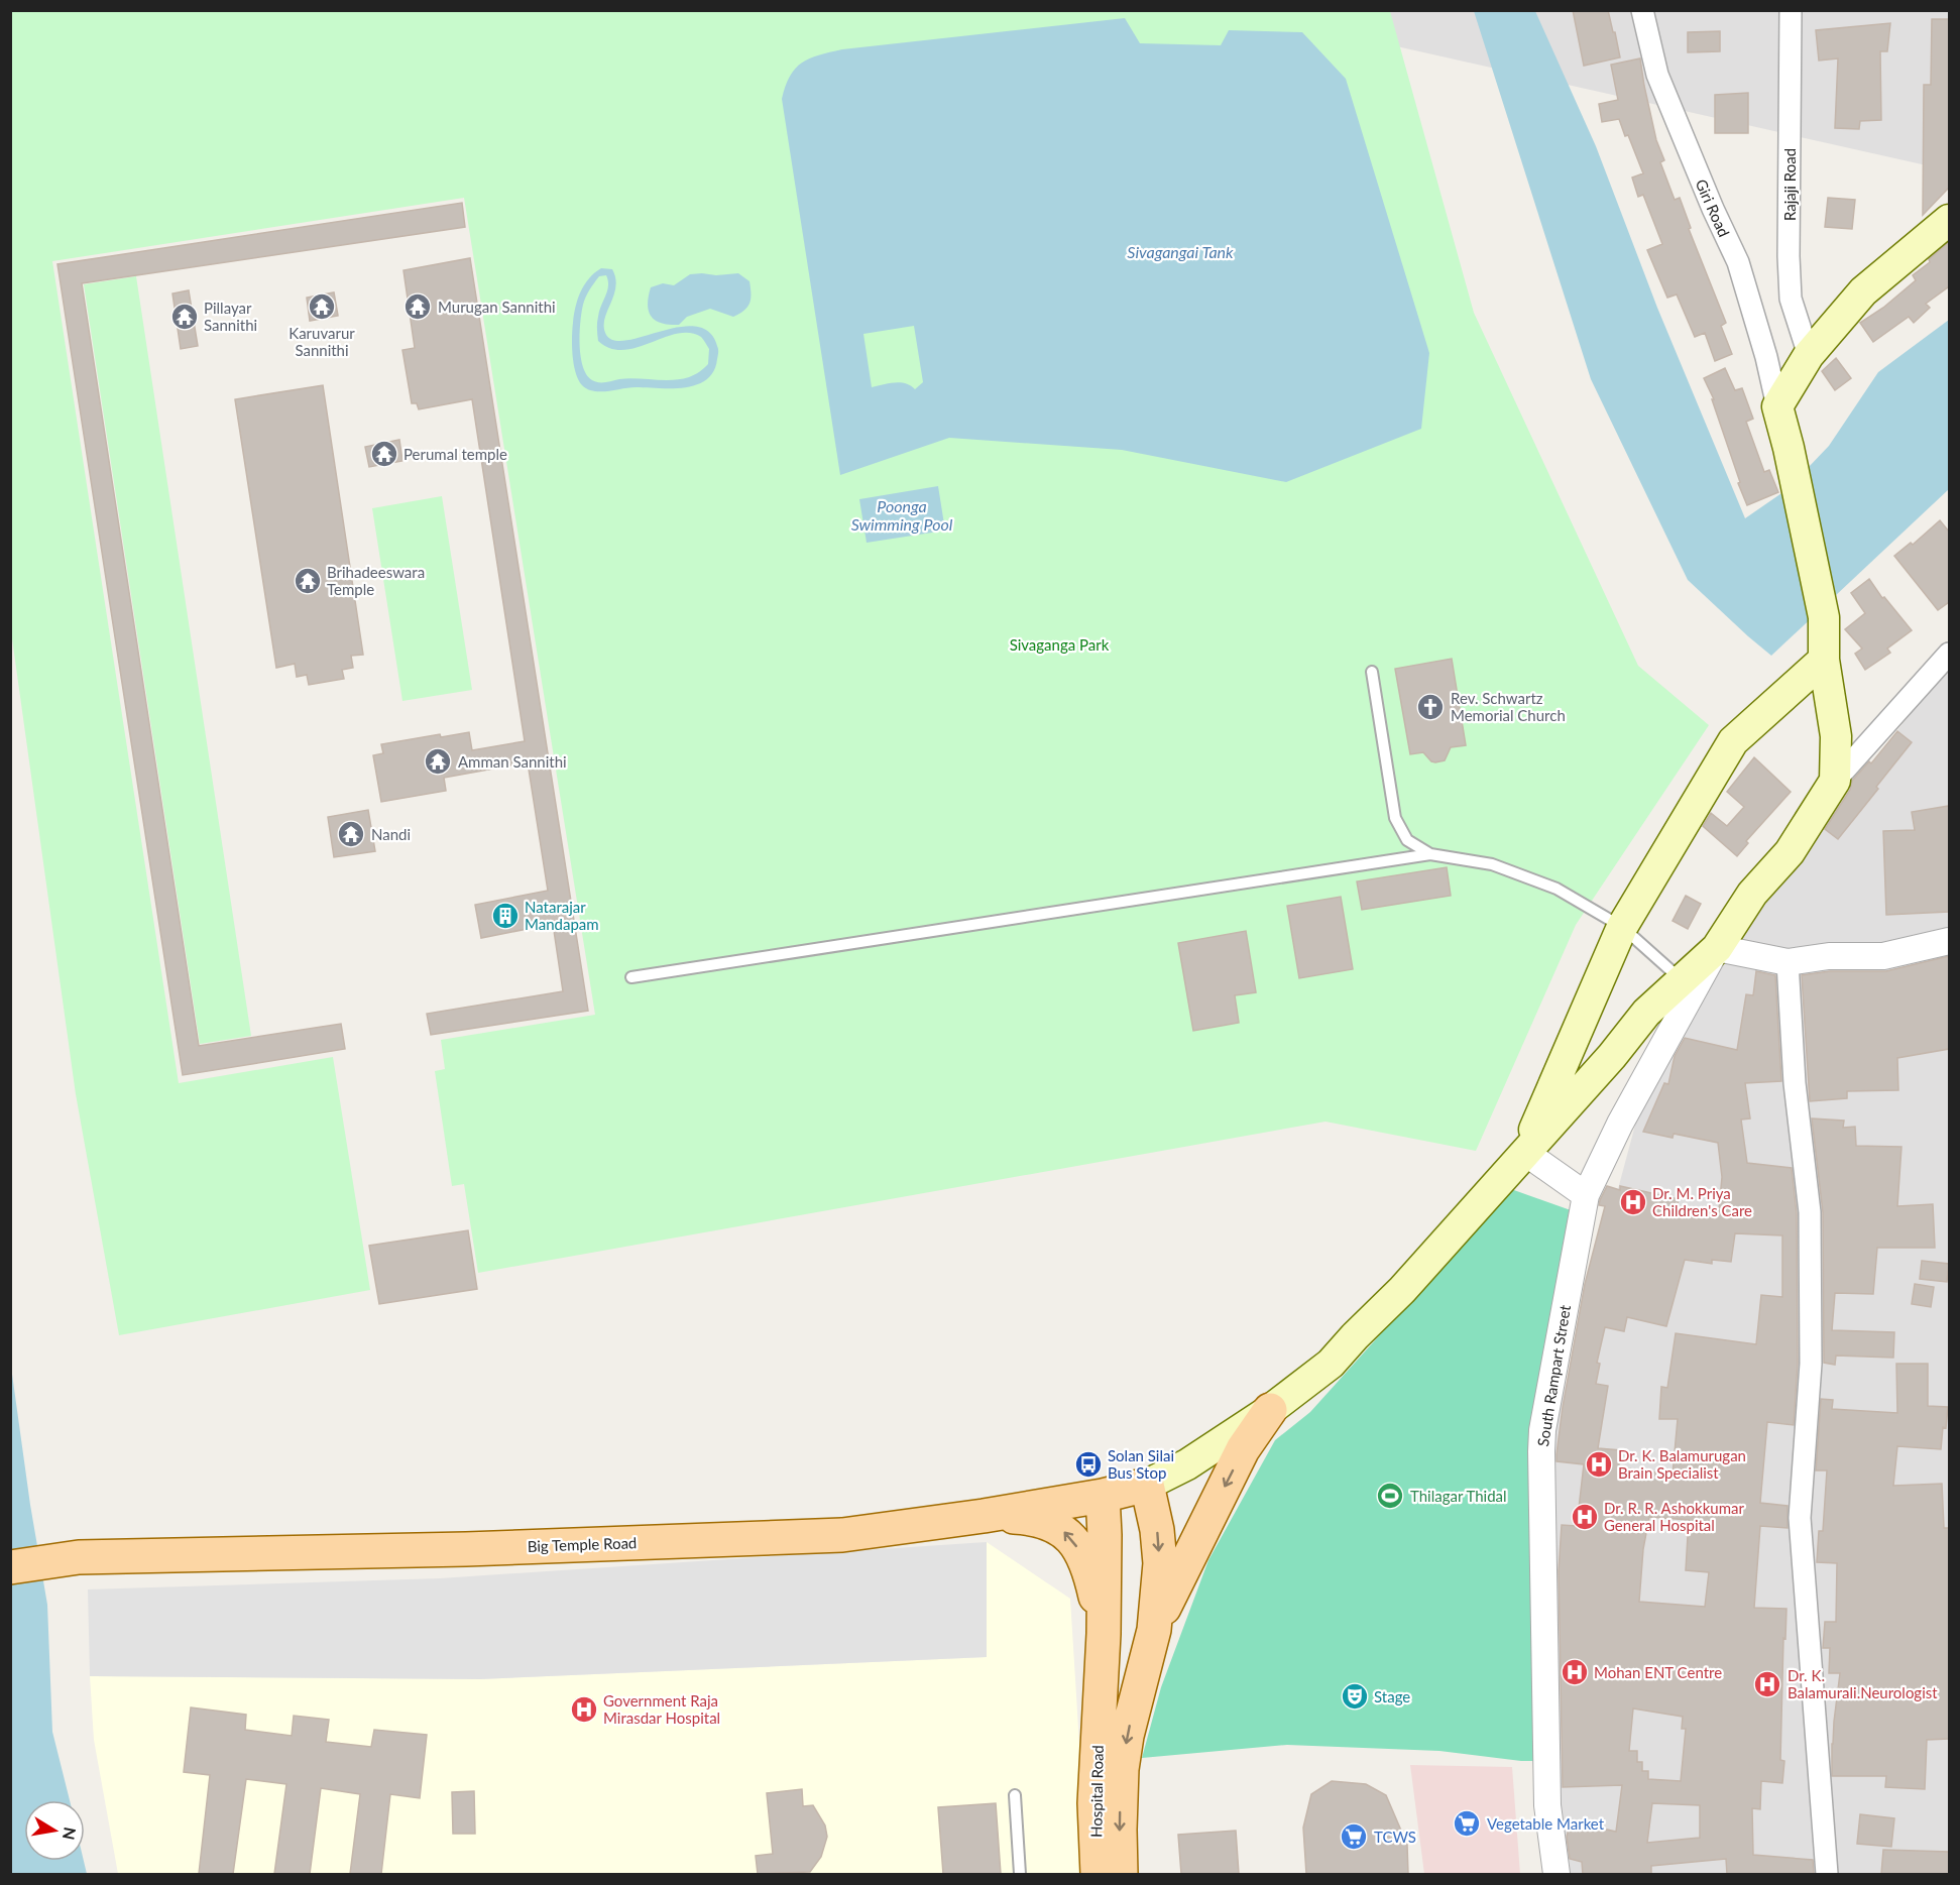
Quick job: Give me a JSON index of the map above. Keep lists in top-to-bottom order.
{
  "streets": {
    "main road": ["Big Temple Road", "Hospital Road"],
    "street": ["Rajaji Road", "Giri Road", "South Rampart Street"]
  },
  "water": ["Sivagangai Tank", "Poonga Swimming Pool"],
  "parks": ["Sivaganga Park"],
  "places": {
    "temple": [
      "Karuvarur Sannithi",
      "Murugan Sannithi",
      "Pillayar Sannithi",
      "Perumal temple",
      "Brihadeeswara Temple",
      "Amman Sannithi",
      "Nandi"
    ],
    "church": ["Rev. Schwartz Memorial Church"],
    "building": ["Natarajar Mandapam"],
    "hospital": [
      "Dr. M. Priya Children's Care",
      "Dr. K. Balamurugan Brain Specialist",
      "Dr. R. R. Ashokkumar General Hospital",
      "Mohan ENT Centre",
      "Dr. K. Balamurali.Neurologist",
      "Government Raja Mirasdar Hospital"
    ],
    "bus stop": ["Solan Silai Bus Stop"],
    "sports": ["Thilagar Thidal"],
    "theatre": ["Stage"],
    "supermarket": ["Vegetable Market", "TCWS"]
  },
  "north": "right"
}
